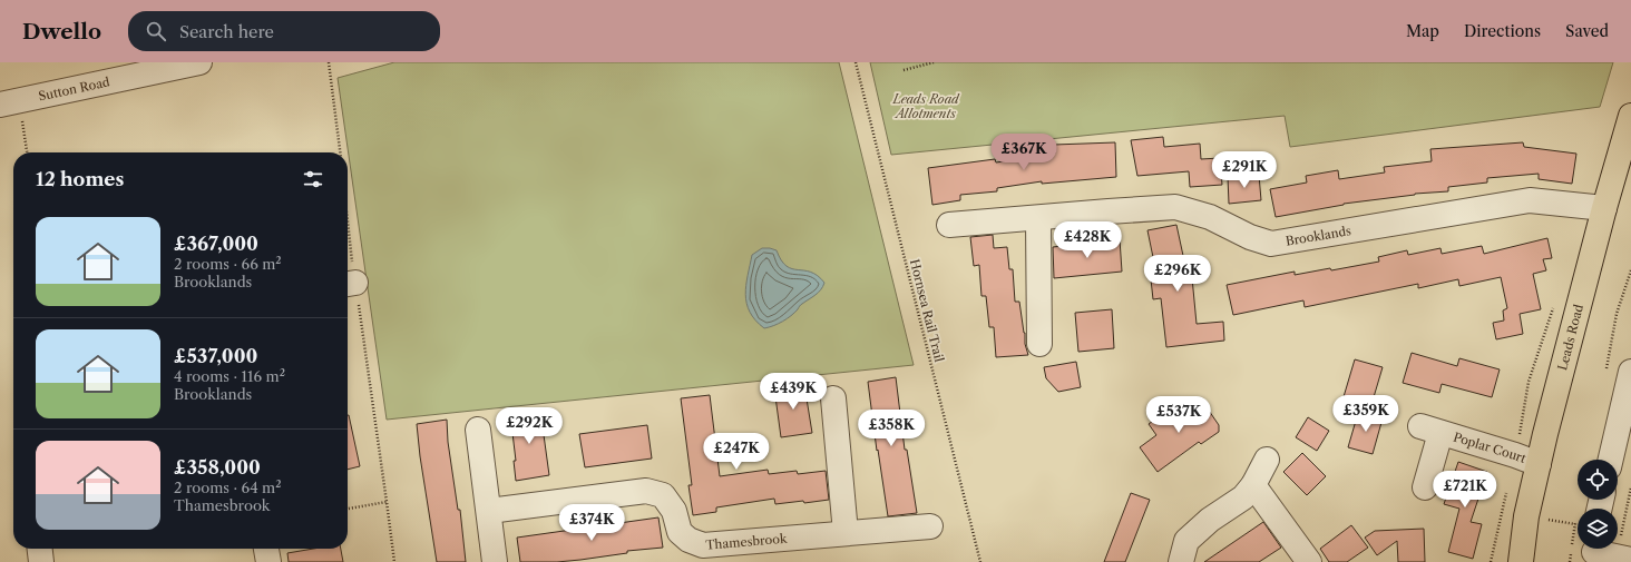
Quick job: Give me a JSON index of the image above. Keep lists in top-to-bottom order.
{
  "streets": {
    "main road": ["Leads Road"],
    "street": [
      "Sutton Road",
      "Brooklands",
      "Poplar Court",
      "Thamesbrook"
    ],
    "path": ["Hornsea Rail Trail"]
  },
  "crossings": [
    ["Brooklands", "Leads Road"],
    ["Leads Road", "Poplar Court"]
  ],
  "parks": ["Leads Road Allotments"],
  "page": {
    "header": "Dwello",
    "search": "Search here",
    "nav": ["Map", "Directions", "Saved"],
    "price": [
      "£367K",
      "£291K",
      "£428K",
      "£296K",
      "£439K",
      "£359K",
      "£537K",
      "£292K",
      "£358K",
      "£247K",
      "£721K",
      "£374K"
    ],
    "heading": "12 homes",
    "list": [
      {
        "name": "£367,000",
        "note": "2 rooms · 66 m² · Brooklands"
      },
      {
        "name": "£537,000",
        "note": "4 rooms · 116 m² · Brooklands"
      },
      {
        "name": "£358,000",
        "note": "2 rooms · 64 m² · Thamesbrook"
      }
    ]
  }
}
